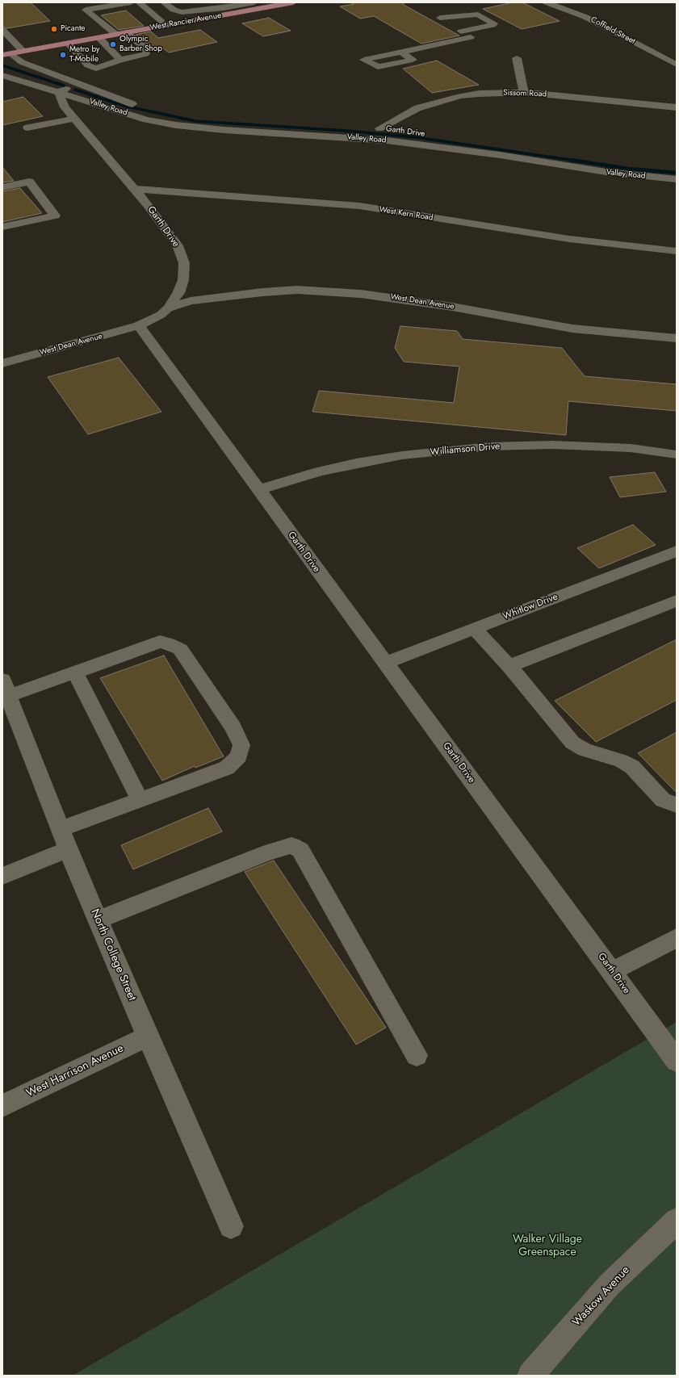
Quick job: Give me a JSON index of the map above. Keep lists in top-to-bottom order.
{
  "streets": {
    "main road": ["West Rancier Avenue"],
    "street": [
      "Coffield Street",
      "Sissom Road",
      "Valley Road",
      "Garth Drive",
      "West Kern Road",
      "West Dean Avenue",
      "Williamson Drive",
      "Whitlow Drive",
      "North College Street",
      "West Harrison Avenue",
      "Waskow Avenue"
    ]
  },
  "crossings": [
    ["Sissom Road", "Garth Drive"],
    ["Valley Road", "Garth Drive"],
    ["Garth Drive", "West Kern Road"],
    ["Garth Drive", "West Dean Avenue"],
    ["Garth Drive", "Williamson Drive"],
    ["Garth Drive", "Whitlow Drive"],
    ["North College Street", "West Harrison Avenue"]
  ],
  "parks": ["Walker Village Greenspace"],
  "places": ["Picante", "Olympic Barber Shop", "Metro by T-Mobile"]
}
